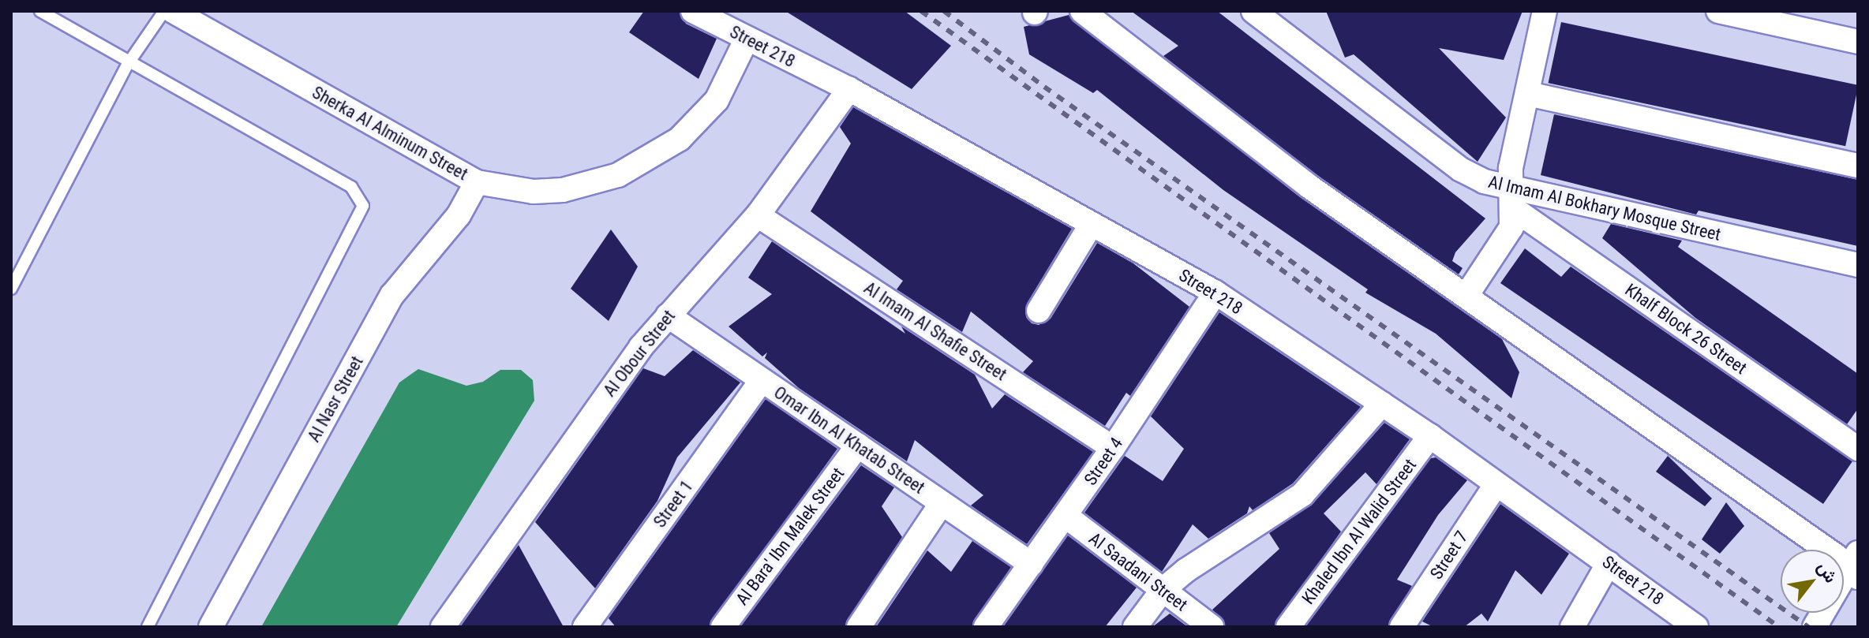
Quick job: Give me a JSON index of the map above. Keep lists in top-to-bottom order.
{
  "streets": {
    "street": [
      "Street 218",
      "Sherka Al Alminum Street",
      "Al Imam Al Bokhary Mosque Street",
      "Khalf Block 26 Street",
      "Al Imam Al Shafie Street",
      "Al Obour Street",
      "Al Nasr Street",
      "Omar Ibn Al Khatab Street",
      "Street 4",
      "Street 1",
      "Khaled Ibn Al Walid Street",
      "Al Bara' Ibn Malek Street",
      "Street 7",
      "Al Saadani Street"
    ]
  },
  "crossings": [
    ["Street 218", "Sherka Al Alminum Street"],
    ["Street 218", "Al Obour Street"],
    ["Street 218", "Street 4"],
    ["Street 218", "Khaled Ibn Al Walid Street"],
    ["Street 218", "Street 7"],
    ["Sherka Al Alminum Street", "Al Nasr Street"],
    ["Al Imam Al Bokhary Mosque Street", "Khalf Block 26 Street"],
    ["Al Imam Al Shafie Street", "Al Obour Street"],
    ["Al Imam Al Shafie Street", "Street 4"],
    ["Al Obour Street", "Omar Ibn Al Khatab Street"],
    ["Omar Ibn Al Khatab Street", "Street 4"],
    ["Omar Ibn Al Khatab Street", "Street 1"],
    ["Omar Ibn Al Khatab Street", "Al Bara' Ibn Malek Street"],
    ["Street 4", "Al Saadani Street"]
  ],
  "north": "top right"
}
